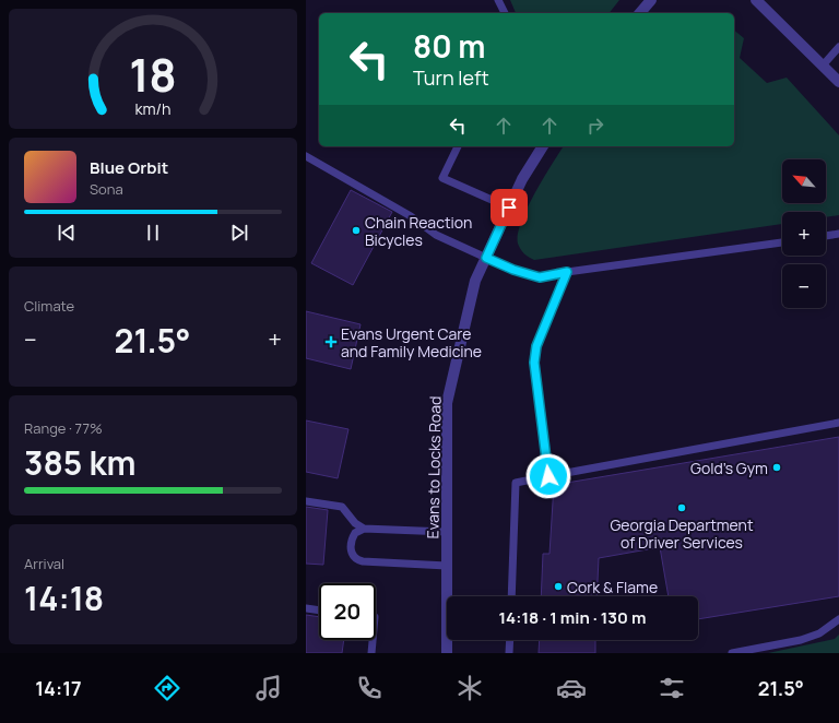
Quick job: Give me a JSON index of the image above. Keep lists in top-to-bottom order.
{
  "streets": {
    "street": ["Evans to Locks Road"]
  },
  "places": {
    "other": [
      "Chain Reaction Bicycles",
      "Gold's Gym",
      "Georgia Department of Driver Services",
      "Cork & Flame"
    ],
    "health": ["Evans Urgent Care and Family Medicine"]
  },
  "north": "top left",
  "page": {
    "turn": ["80 m", "Turn left"],
    "song": ["Blue Orbit", "Sona"],
    "map_buttons": ["+", "−"],
    "tile": [
      "Climate",
      ["Range · 77%", "385 km"],
      ["Arrival", "14:18"]
    ],
    "heat": ["−", "21.5°", "+"],
    "limit": "20",
    "trip": "14:18 · 1 min · 130 m",
    "tabs": ["14:17", "21.5°"],
    "gauge": ["18", "km/h"]
  }
}
